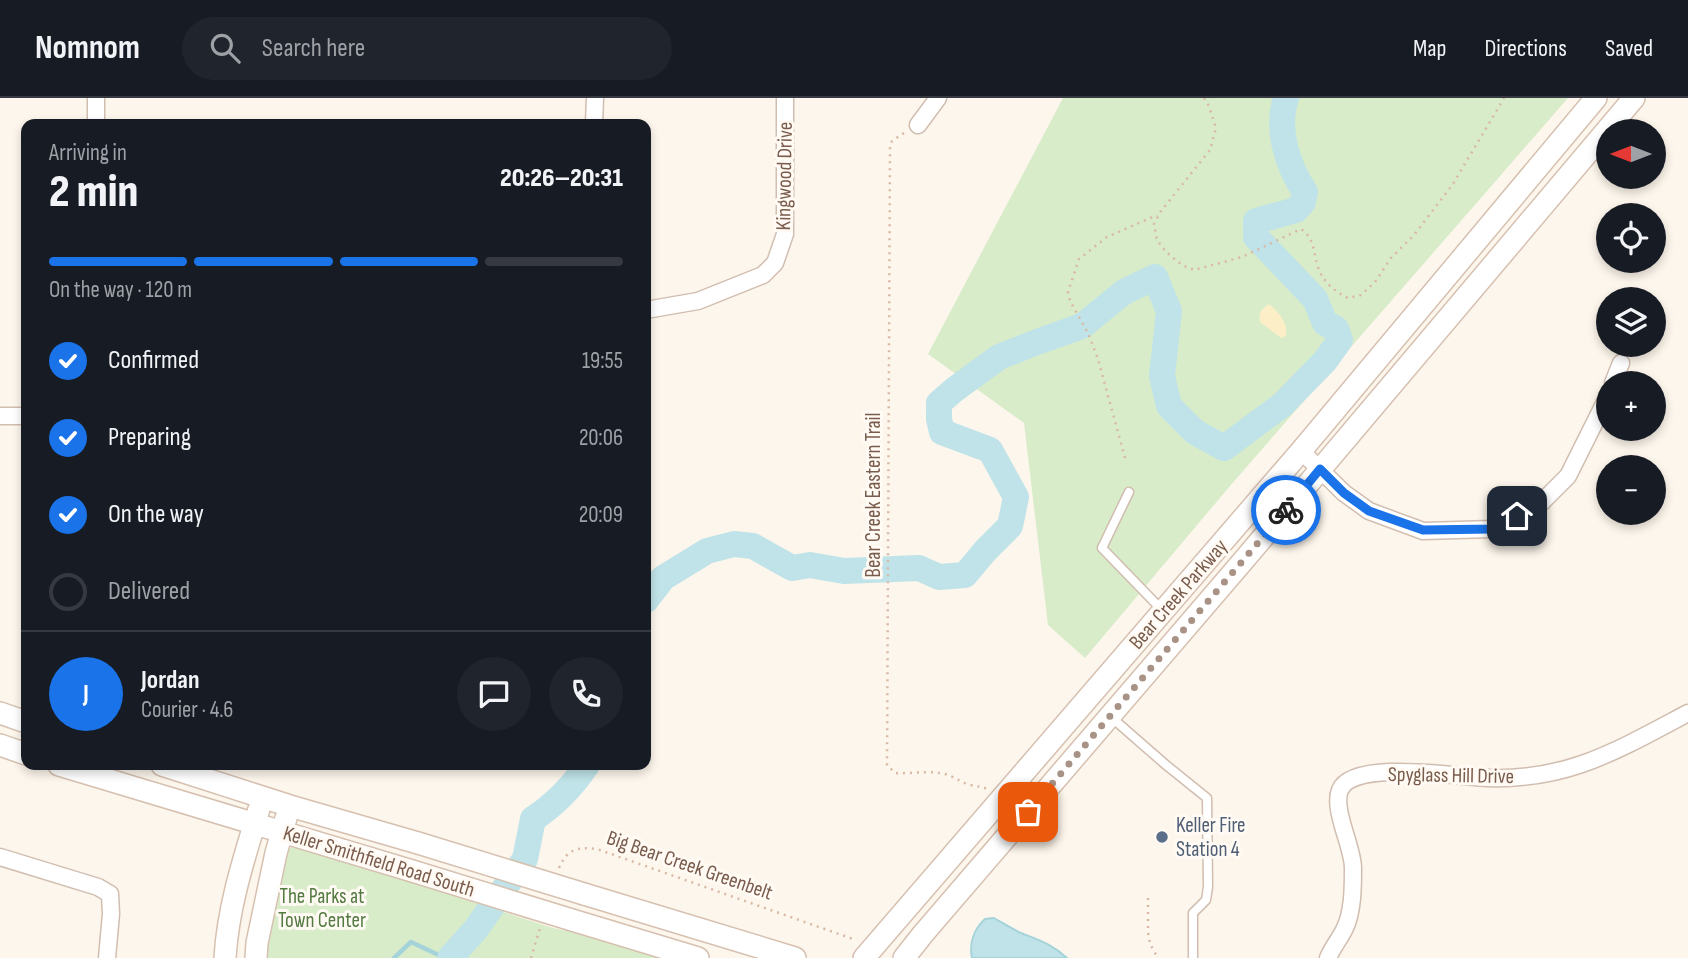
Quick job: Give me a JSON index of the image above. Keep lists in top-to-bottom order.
{
  "streets": {
    "main road": ["Bear Creek Parkway", "Keller Smithfield Road South"],
    "street": ["Kingwood Drive", "Spyglass Hill Drive"],
    "path": ["Bear Creek Eastern Trail", "Big Bear Creek Greenbelt"]
  },
  "crossings": [
    ["Bear Creek Parkway", "Big Bear Creek Greenbelt"]
  ],
  "parks": ["The Parks at Town Center"],
  "places": ["Keller Fire Station 4"],
  "north": "left",
  "page": {
    "header": "Nomnom",
    "search": "Search here",
    "nav": ["Map", "Directions", "Saved"],
    "map_buttons": ["+", "−"],
    "heading": ["2 min", "Arriving in", "20:26–20:31"],
    "panel": ["Jordan", "Courier · 4.6"],
    "bar": "On the way · 120 m",
    "list": [
      ["Confirmed", "19:55"],
      ["Preparing", "20:06"],
      ["On the way", "20:09"],
      "Delivered"
    ],
    "round": "J"
  }
}
